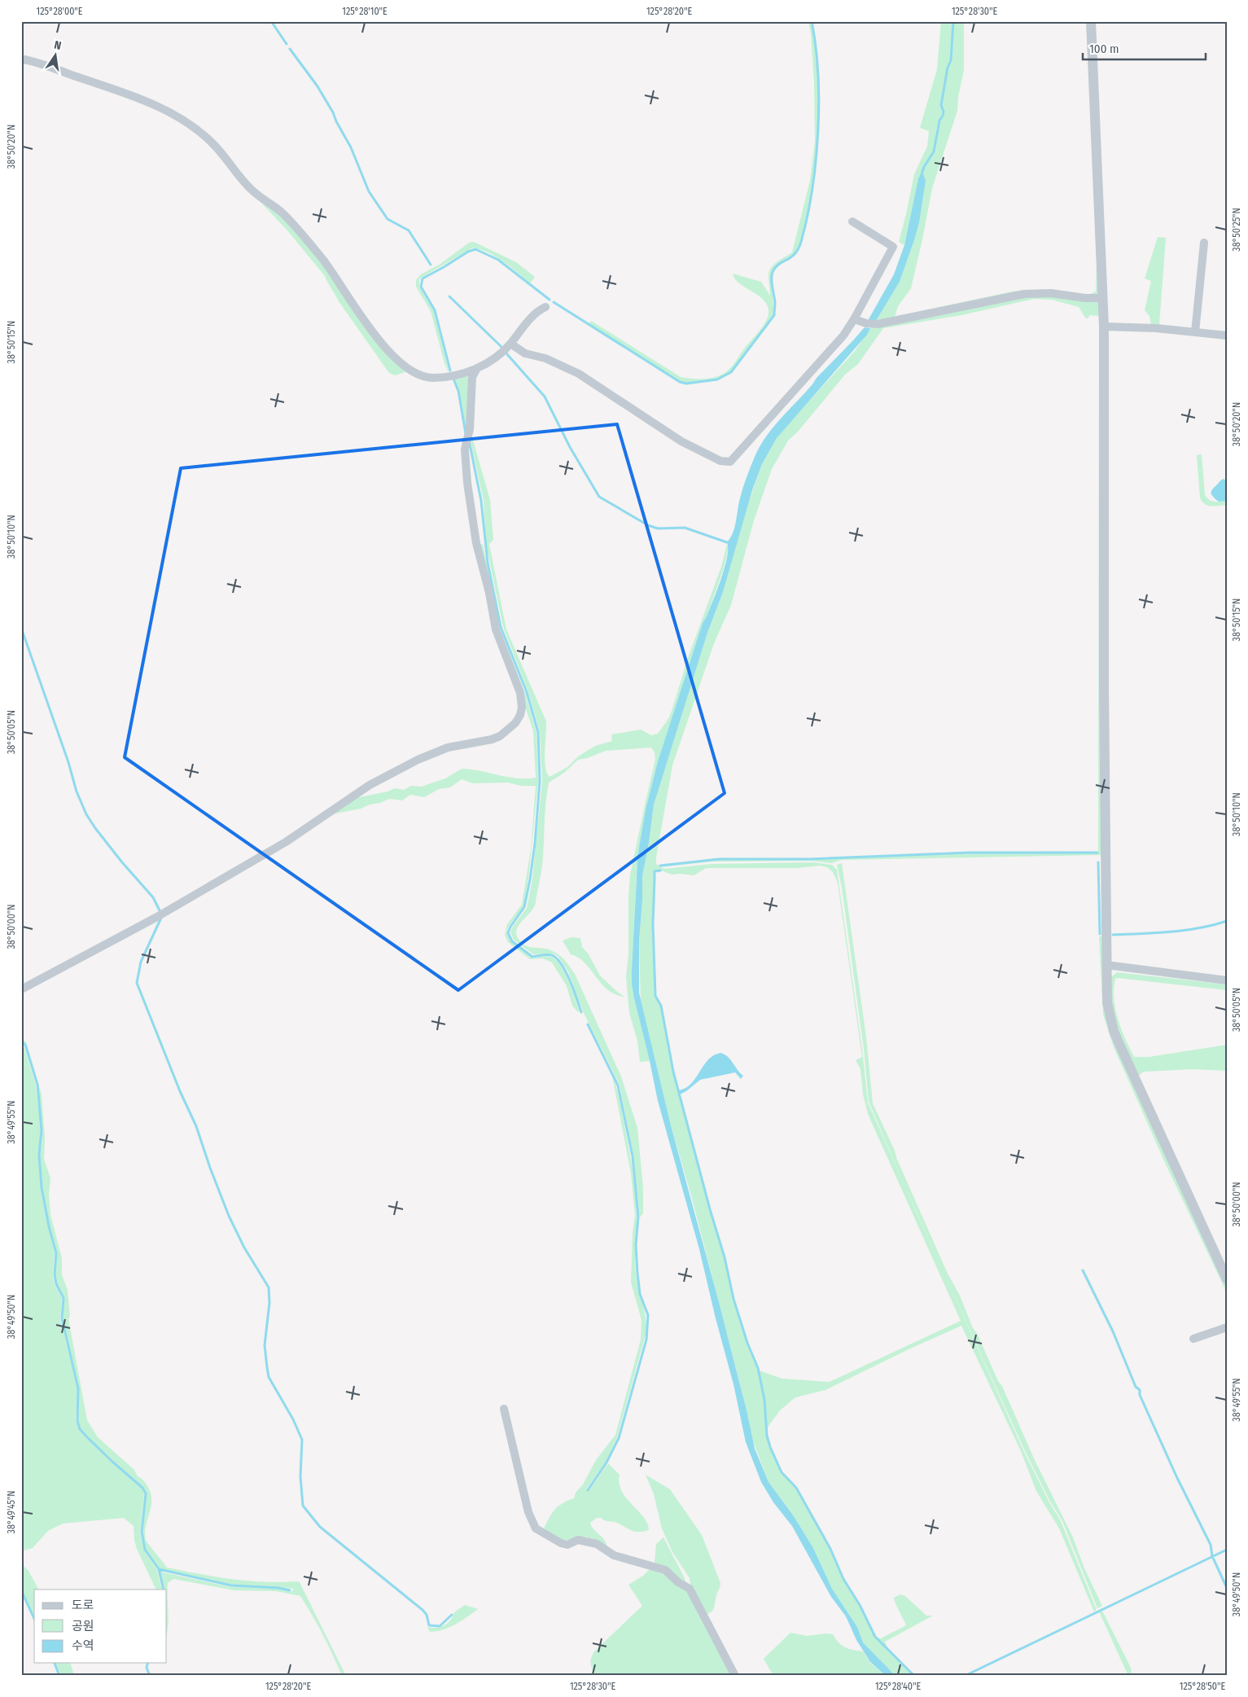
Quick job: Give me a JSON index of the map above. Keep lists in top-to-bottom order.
{
  "legend": ["도로", "공원", "수역"],
  "scale_bar": "100 m",
  "north": "top",
  "coordinates": [
    "125°28'00\"E",
    "125°28'10\"E",
    "125°28'20\"E",
    "125°28'30\"E",
    "38°50'20\"N",
    "38°50'25\"N",
    "38°50'15\"N",
    "38°50'10\"N",
    "38°50'05\"N",
    "38°50'00\"N",
    "38°49'55\"N",
    "38°49'50\"N",
    "38°49'45\"N",
    "125°28'40\"E",
    "125°28'50\"E"
  ]
}
